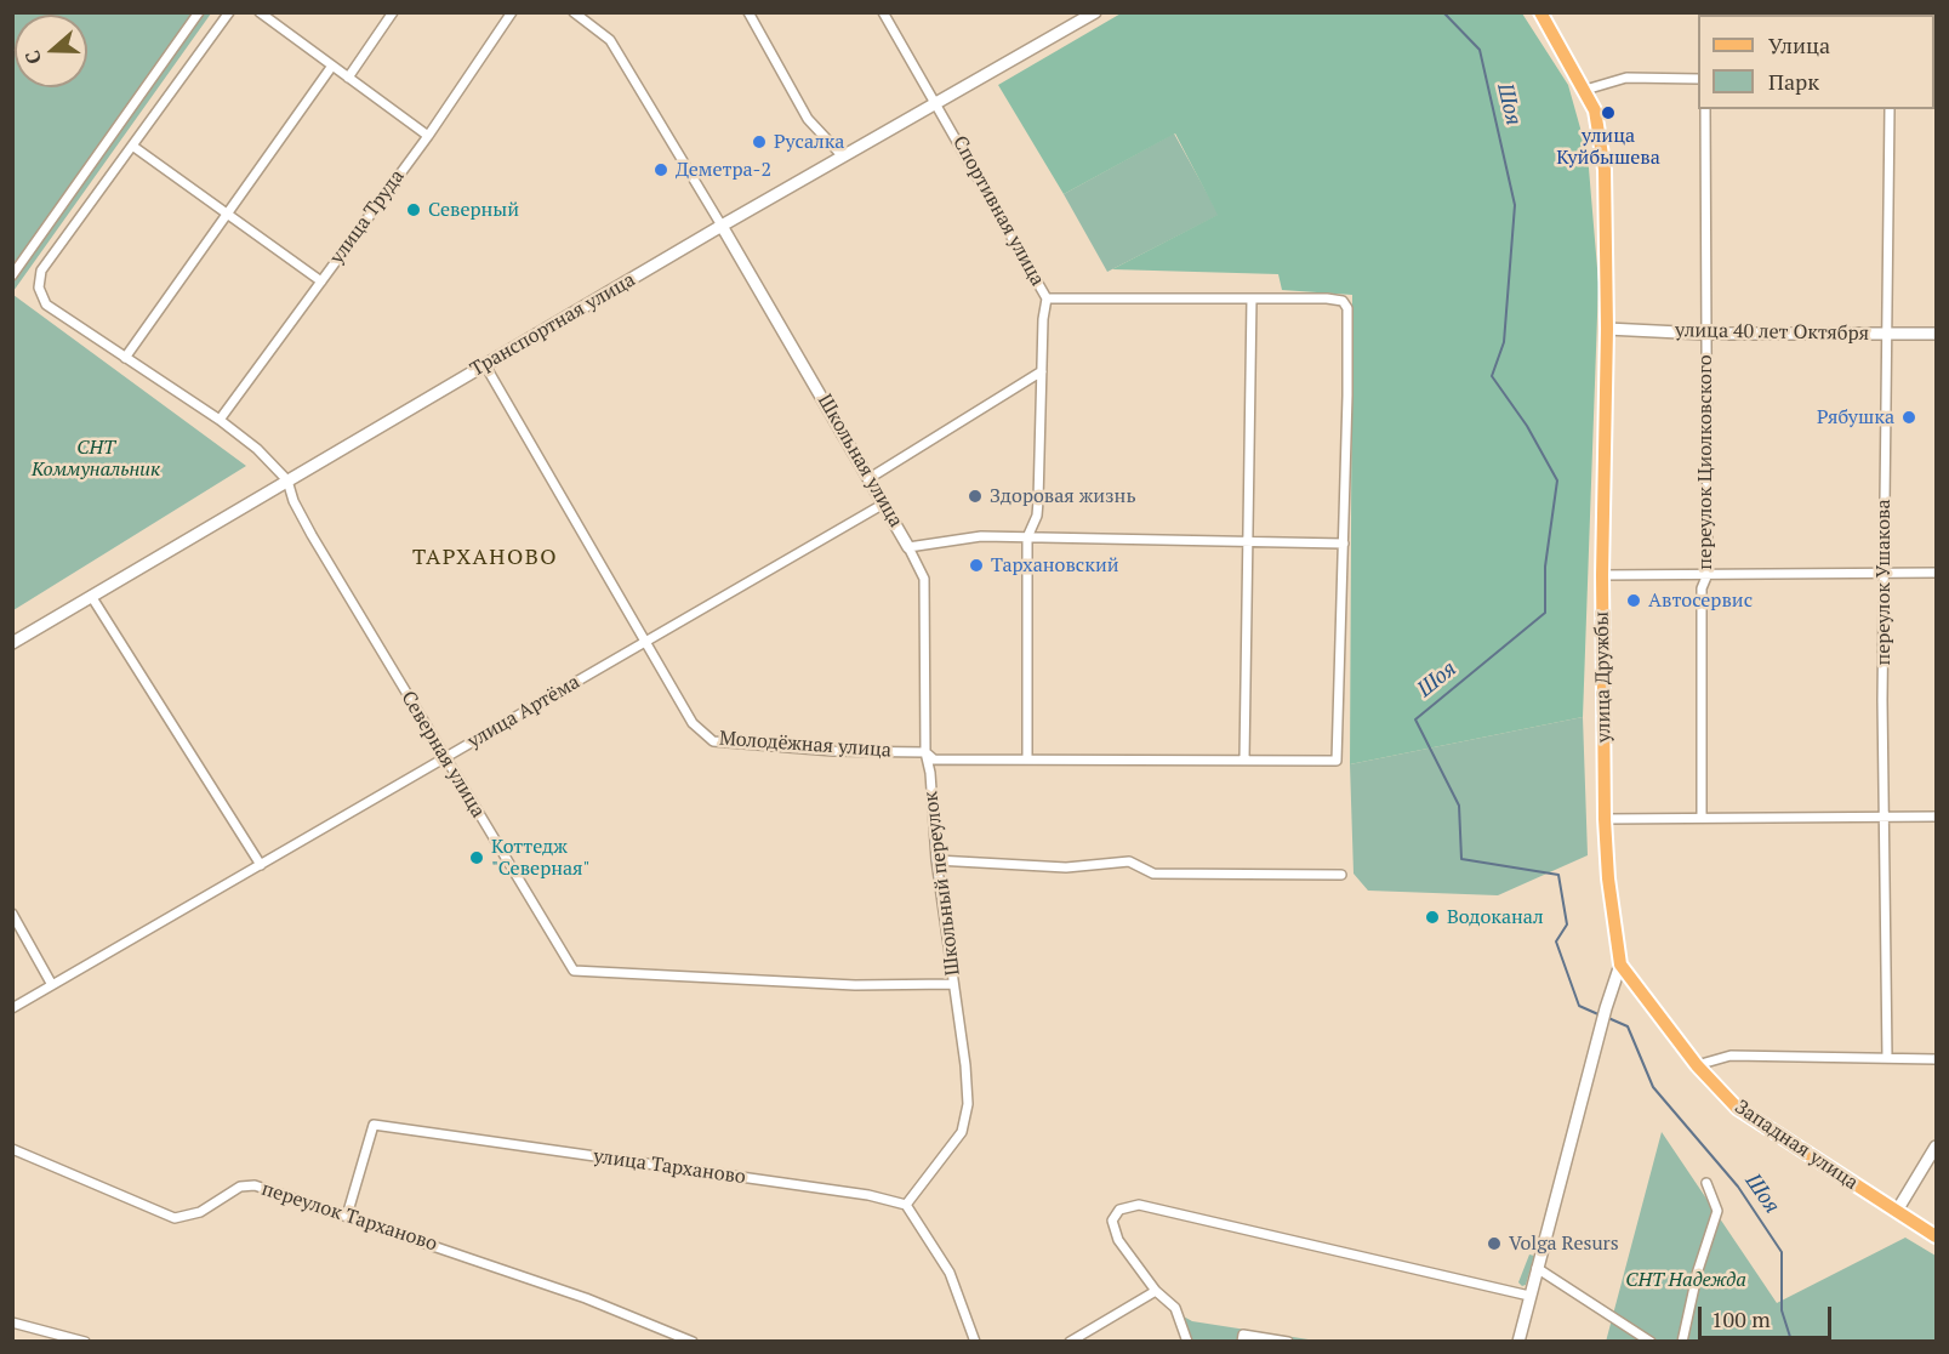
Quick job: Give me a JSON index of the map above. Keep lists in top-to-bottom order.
{
  "streets": {
    "main road": ["улица Дружбы", "Западная улица"],
    "street": [
      "Спортивная улица",
      "улица Труда",
      "Транспортная улица",
      "улица 40 лет Октября",
      "Школьная улица",
      "переулок Циолковского",
      "переулок Ушакова",
      "улица Артёма",
      "Молодёжная улица",
      "Северная улица",
      "Школьный переулок",
      "улица Тарханово",
      "переулок Тарханово"
    ]
  },
  "crossings": [
    ["Спортивная улица", "Транспортная улица"],
    ["Спортивная улица", "Школьная улица"],
    ["Спортивная улица", "Молодёжная улица"],
    ["улица Труда", "Северная улица"],
    ["Транспортная улица", "Школьная улица"],
    ["Транспортная улица", "Молодёжная улица"],
    ["Транспортная улица", "Северная улица"],
    ["улица 40 лет Октября", "переулок Циолковского"],
    ["улица 40 лет Октября", "переулок Ушакова"],
    ["улица 40 лет Октября", "улица Дружбы"],
    ["Школьная улица", "улица Артёма"],
    ["Школьная улица", "Молодёжная улица"],
    ["Школьная улица", "Школьный переулок"],
    ["улица Дружбы", "Западная улица"],
    ["улица Артёма", "Молодёжная улица"],
    ["улица Артёма", "Северная улица"],
    ["Молодёжная улица", "Школьный переулок"],
    ["Северная улица", "Школьный переулок"],
    ["Школьный переулок", "улица Тарханово"],
    ["улица Тарханово", "переулок Тарханово"]
  ],
  "districts": ["ТАРХАНОВО"],
  "water": ["Шоя"],
  "parks": ["СНТ Коммунальник", "СНТ Надежда"],
  "places": [
    "улица Куйбышева",
    "Русалка",
    "Деметра-2",
    "Северный",
    "Рябушка",
    "Здоровая жизнь",
    "Тархановский",
    "Автосервис",
    "Коттедж \"Северная\"",
    "Водоканал",
    "Volga Resurs"
  ],
  "legend": ["Улица", "Парк"],
  "scale_bar": "100 m",
  "north": "left"
}
